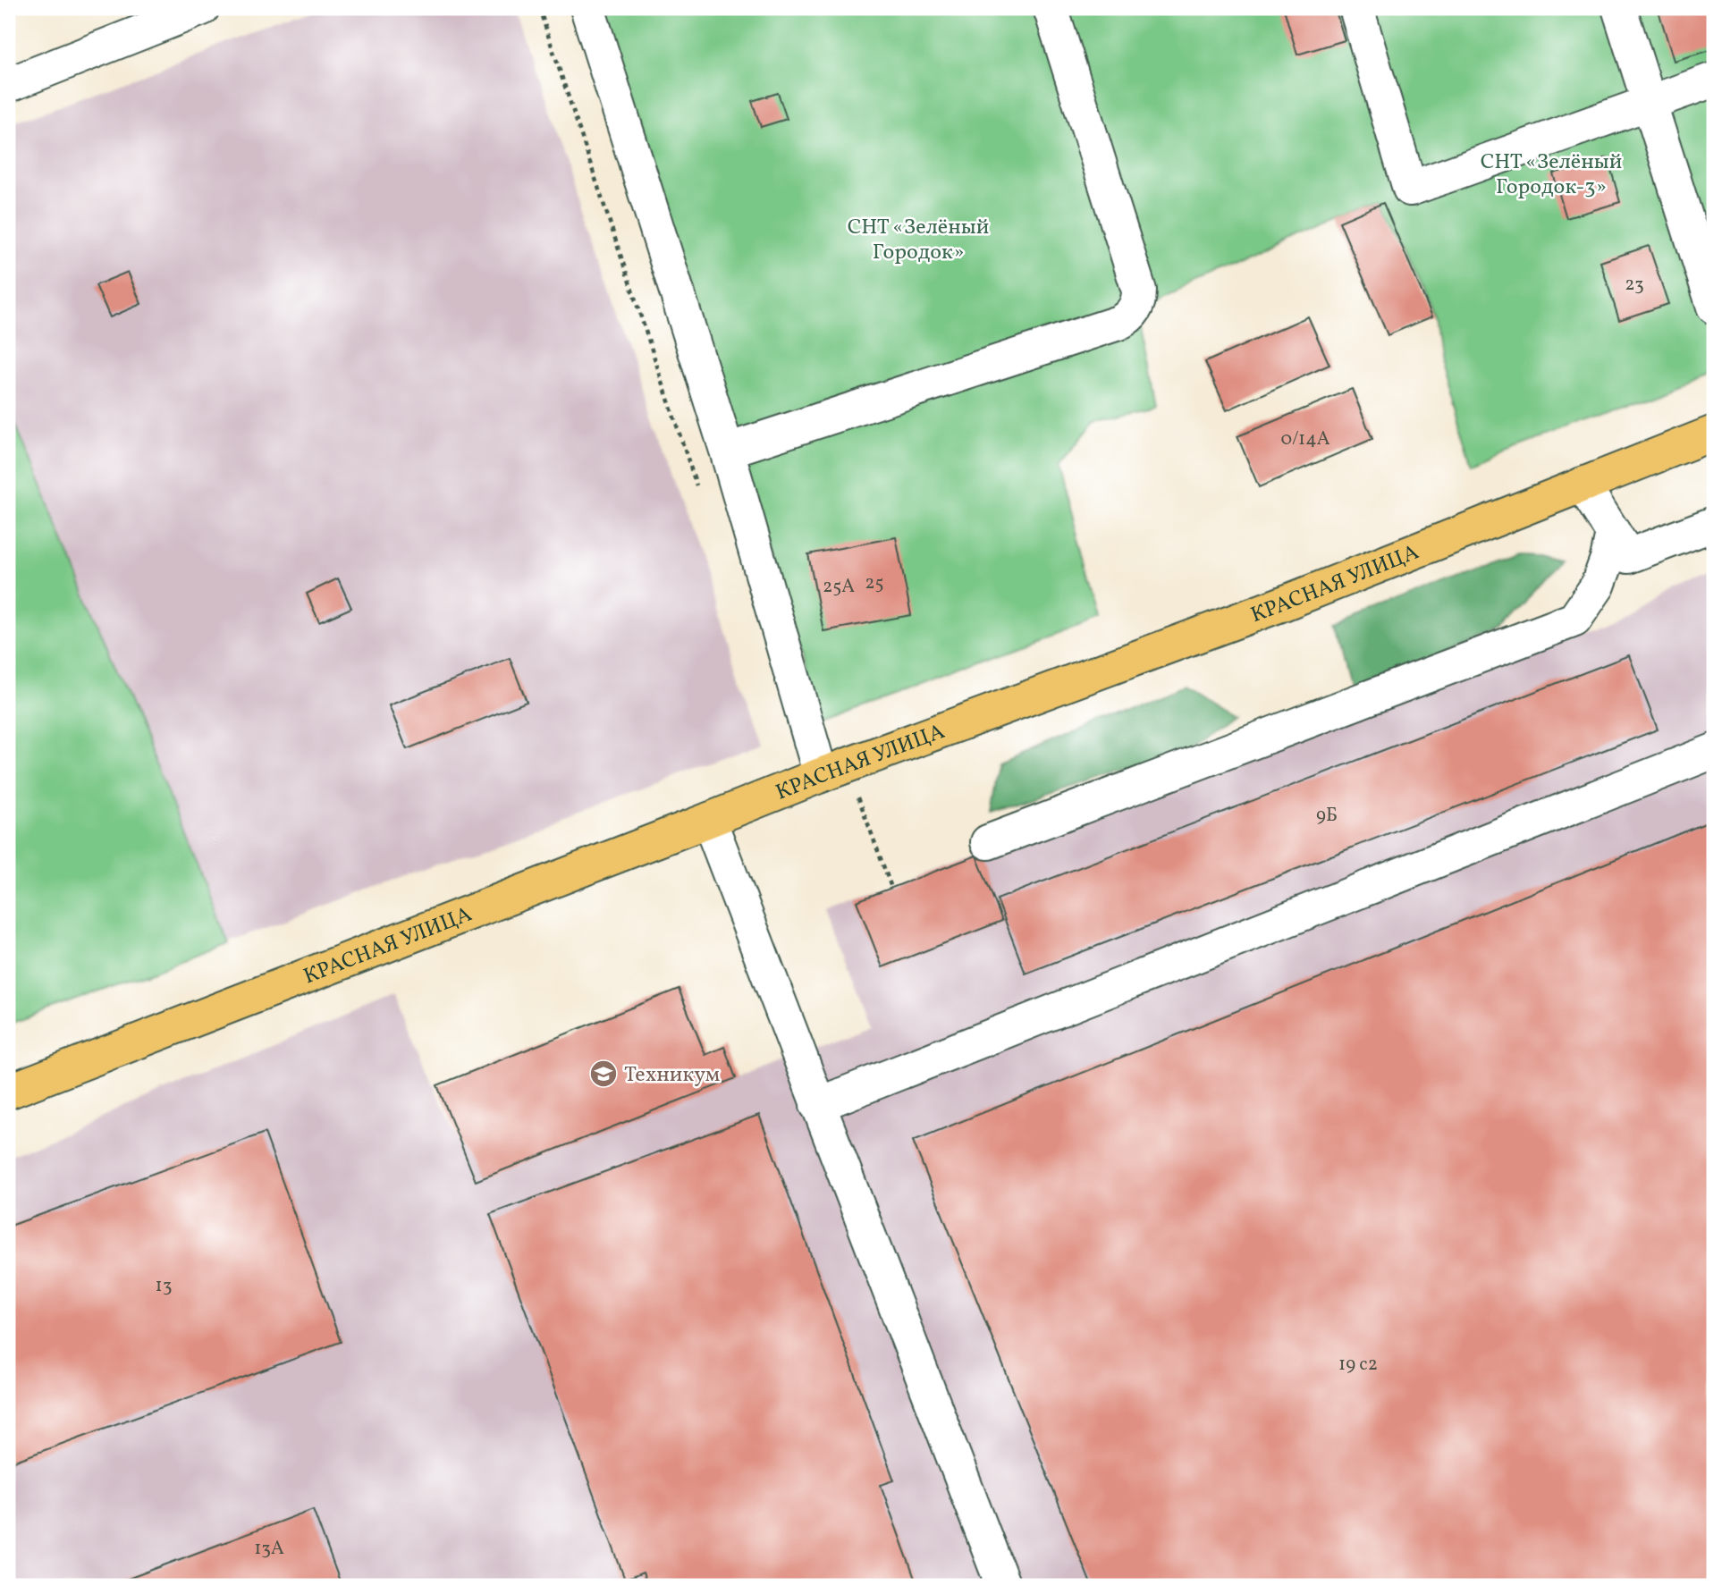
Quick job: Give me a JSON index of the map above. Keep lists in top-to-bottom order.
{
  "streets": {
    "main road": ["КРАСНАЯ УЛИЦА"]
  },
  "parks": ["СНТ «Зелёный Городок-3»", "СНТ «Зелёный Городок»"],
  "places": {
    "school or university": ["Техникум"]
  },
  "house_numbers": [
    "23",
    "0/14А",
    "25",
    "25А",
    "9Б",
    "13",
    "19 с2",
    "13А"
  ]
}
